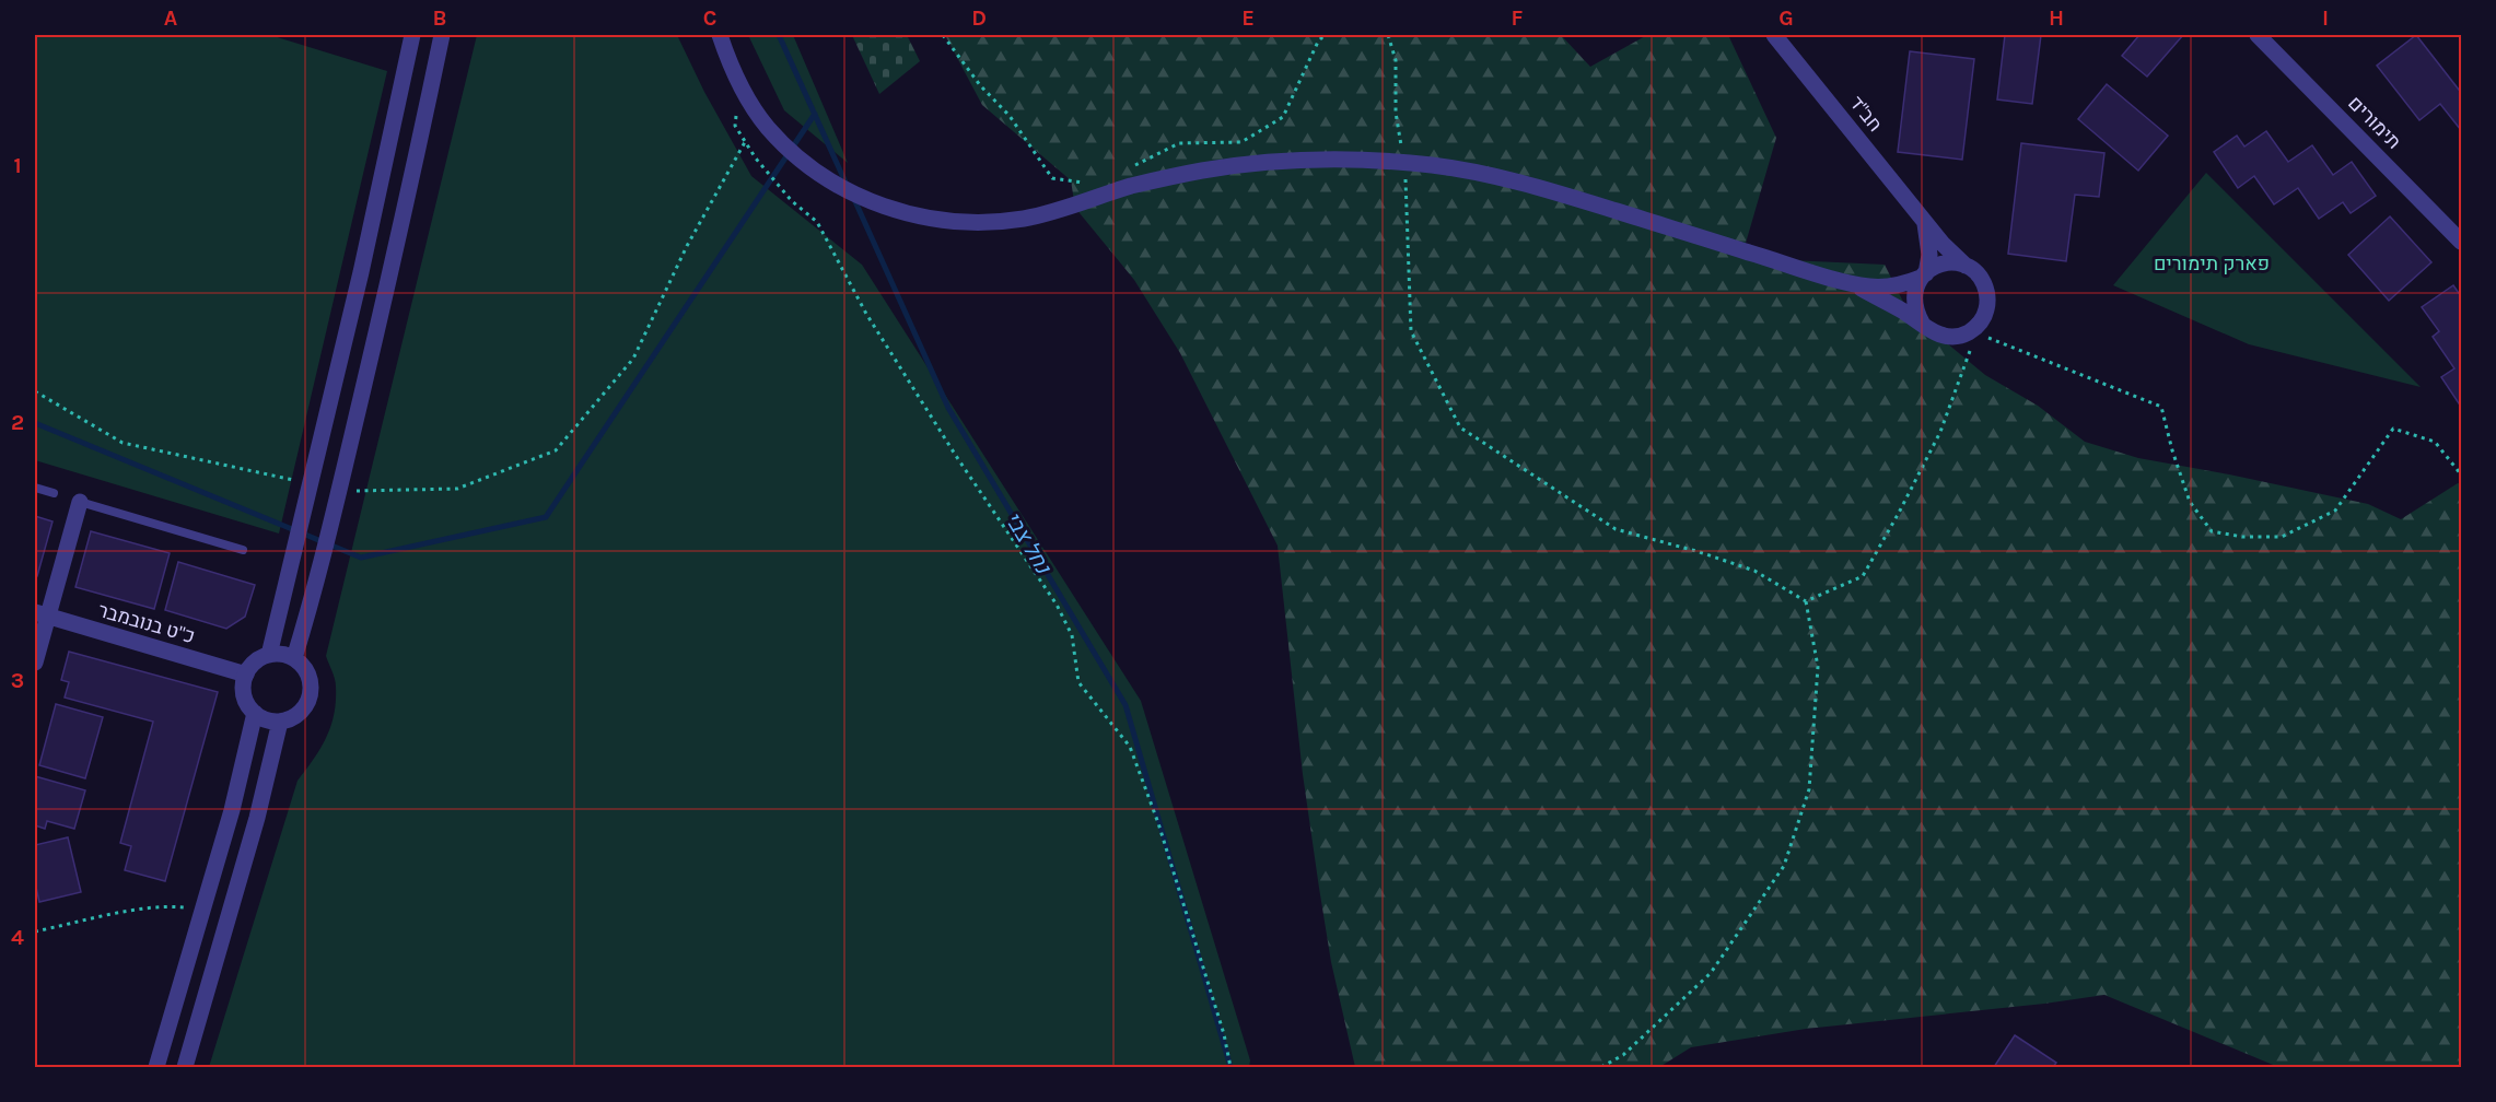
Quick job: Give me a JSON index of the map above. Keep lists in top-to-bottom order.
{
  "streets": {
    "street": ["חב\"ד", "תימורים", "כ\"ט בנובמבר"]
  },
  "water": ["נחל צבי"],
  "parks": ["פארק תימורים"],
  "grid": {
    "columns": [
      "A",
      "B",
      "C",
      "D",
      "E",
      "F",
      "G",
      "H",
      "I"
    ],
    "rows": [
      "1",
      "2",
      "3",
      "4"
    ]
  }
}
